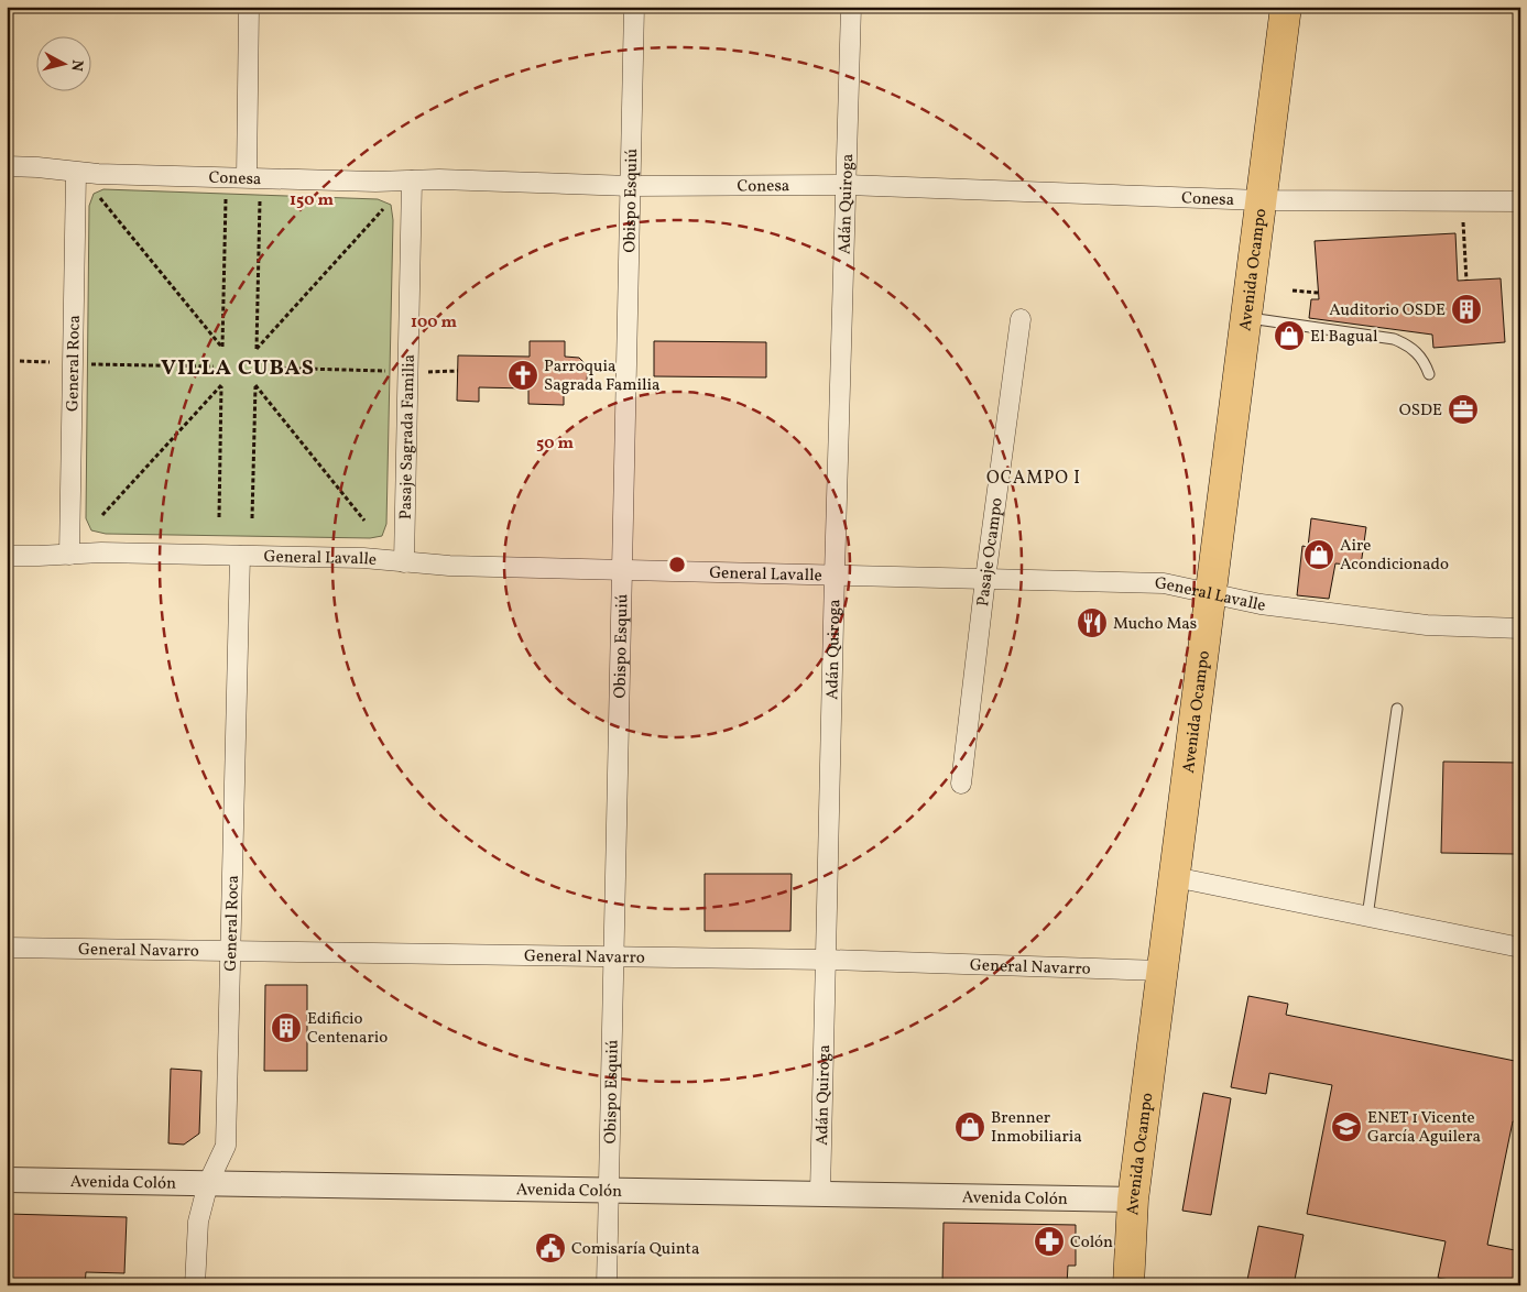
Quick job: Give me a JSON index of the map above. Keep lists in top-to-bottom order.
{
  "streets": {
    "main road": ["Avenida Ocampo"],
    "street": [
      "Conesa",
      "Obispo Esquiú",
      "Adán Quiroga",
      "General Roca",
      "Pasaje Sagrada Familia",
      "Pasaje Ocampo",
      "General Lavalle",
      "General Navarro",
      "Avenida Colón"
    ]
  },
  "crossings": [
    ["Conesa", "Obispo Esquiú"],
    ["Conesa", "Adán Quiroga"],
    ["Conesa", "Avenida Ocampo"],
    ["Conesa", "General Roca"],
    ["Conesa", "Pasaje Sagrada Familia"],
    ["Obispo Esquiú", "General Lavalle"],
    ["Obispo Esquiú", "General Navarro"],
    ["Obispo Esquiú", "Avenida Colón"],
    ["Adán Quiroga", "General Lavalle"],
    ["Adán Quiroga", "General Navarro"],
    ["Adán Quiroga", "Avenida Colón"],
    ["Avenida Ocampo", "General Lavalle"],
    ["Avenida Ocampo", "General Navarro"],
    ["Avenida Ocampo", "Avenida Colón"],
    ["General Roca", "General Lavalle"],
    ["General Roca", "General Navarro"],
    ["General Roca", "Avenida Colón"],
    ["Pasaje Sagrada Familia", "General Lavalle"],
    ["Pasaje Ocampo", "General Lavalle"]
  ],
  "districts": ["VILLA CUBAS", "OCAMPO I"],
  "places": {
    "building": ["Auditorio OSDE", "Edificio Centenario"],
    "shop": ["El Bagual", "Aire Acondicionado", "Brenner Inmobiliaria"],
    "church": ["Parroquia Sagrada Familia"],
    "office": ["OSDE"],
    "restaurant": ["Mucho Mas"],
    "school or university": ["ENET 1 Vicente García Aguilera"],
    "pharmacy": ["Colón"],
    "public building": ["Comisaría Quinta"]
  },
  "north": "right",
  "rings": ["150 m", "100 m", "50 m"]
}
